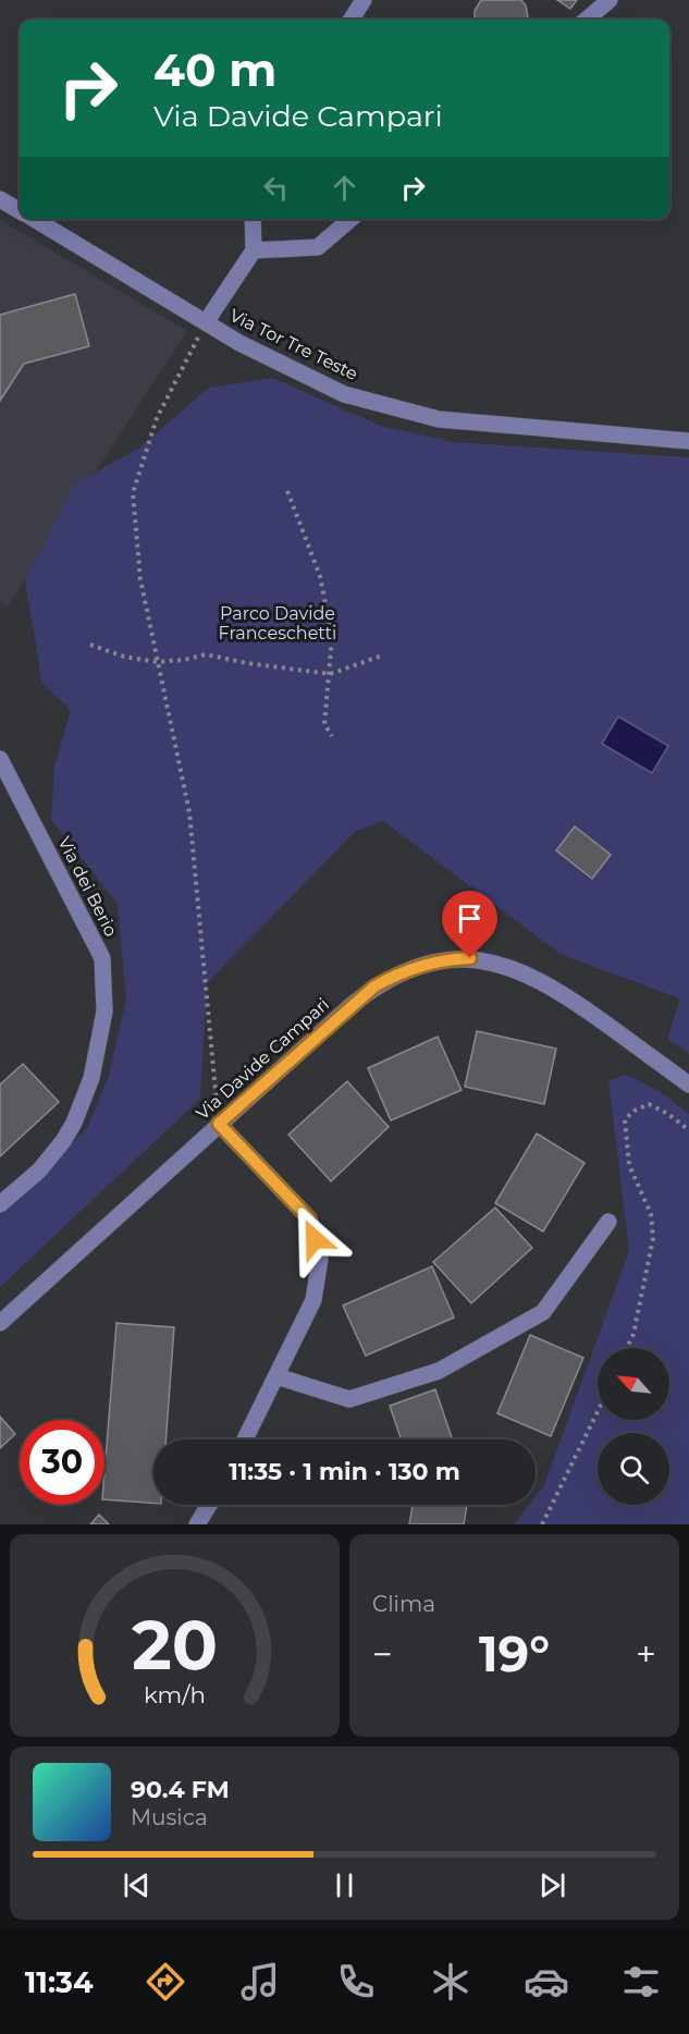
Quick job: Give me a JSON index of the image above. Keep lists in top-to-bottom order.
{
  "streets": {
    "street": ["Via Tor Tre Teste", "Via dei Berio", "Via Davide Campari"]
  },
  "parks": ["Parco Davide Franceschetti"],
  "north": "top left",
  "page": {
    "turn": ["40 m", "Via Davide Campari"],
    "limit": "30",
    "trip": "11:35 · 1 min · 130 m",
    "tile": "Clima",
    "heat": ["−", "19°", "+"],
    "song": ["90.4 FM", "Musica"],
    "tabs": "11:34",
    "gauge": ["20", "km/h"]
  }
}
